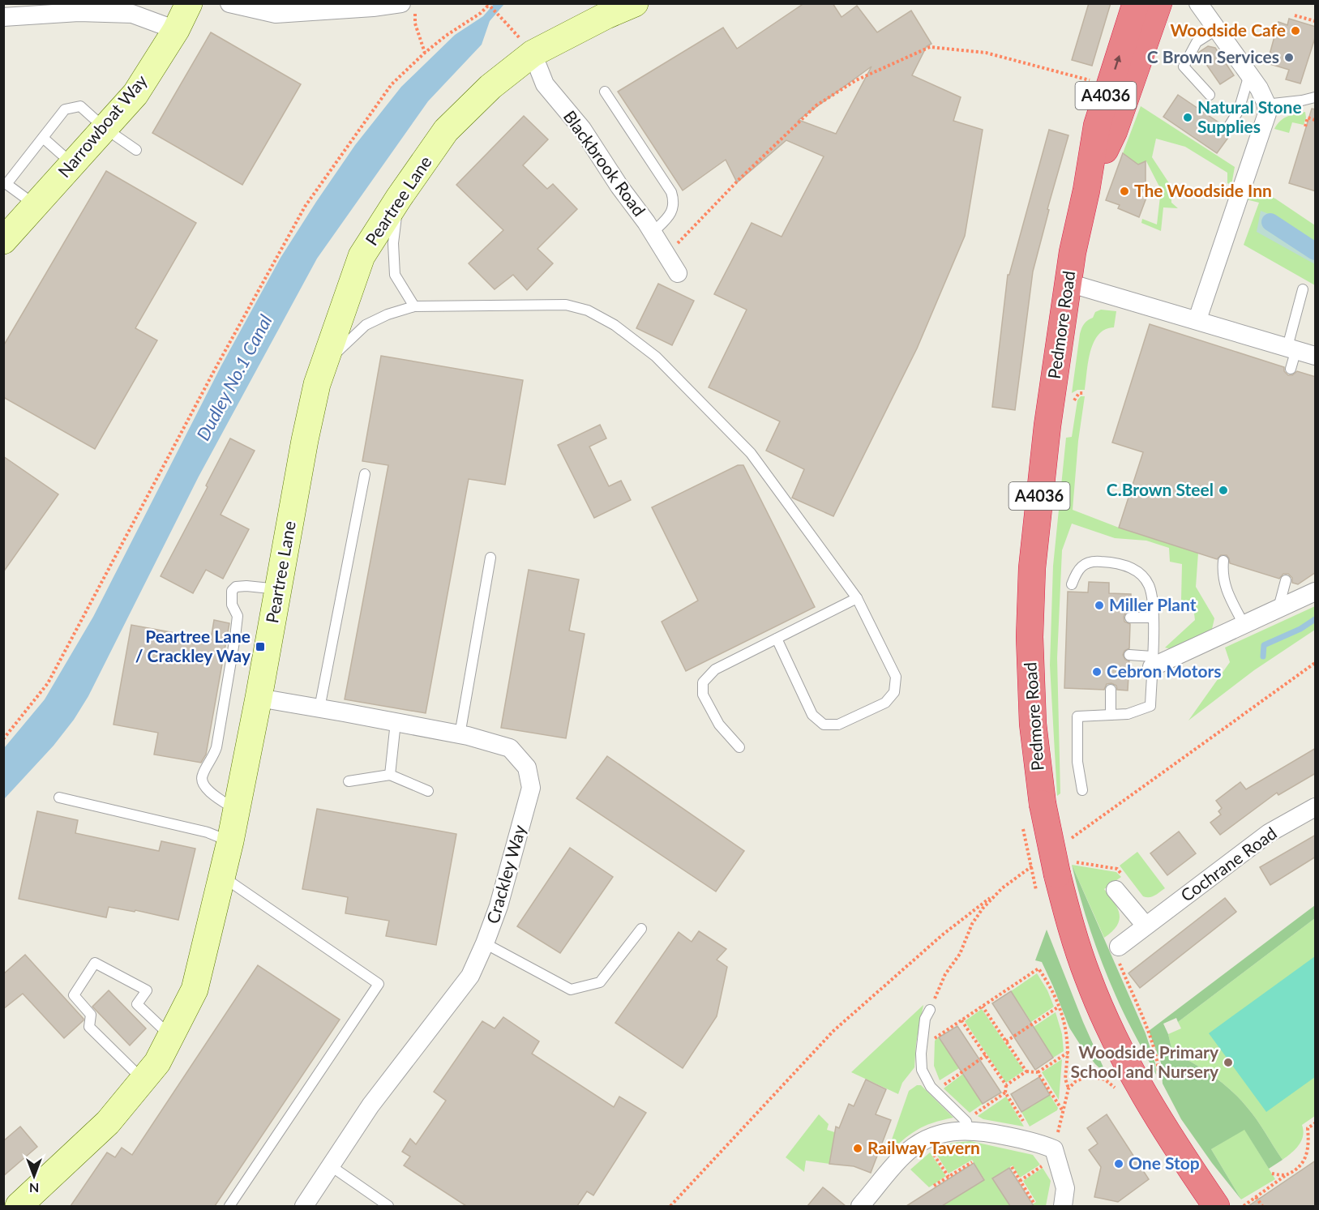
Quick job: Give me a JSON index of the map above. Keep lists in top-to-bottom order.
{
  "streets": {
    "highway": ["A4036", "Pedmore Road"],
    "street": [
      "Narrowboat Way",
      "Blackbrook Road",
      "Peartree Lane",
      "Cochrane Road",
      "Crackley Way"
    ]
  },
  "crossings": [
    ["Blackbrook Road", "Peartree Lane"],
    ["Peartree Lane", "Crackley Way"]
  ],
  "water": ["Dudley No.1 Canal"],
  "places": {
    "other": [
      "Woodside Cafe",
      "C Brown Services",
      "Natural Stone Supplies",
      "The Woodside Inn",
      "C.Brown Steel",
      "Miller Plant",
      "Cebron Motors",
      "Woodside Primary School and Nursery",
      "Railway Tavern",
      "One Stop"
    ],
    "transit": ["Peartree Lane / Crackley Way"]
  },
  "north": "bottom"
}
